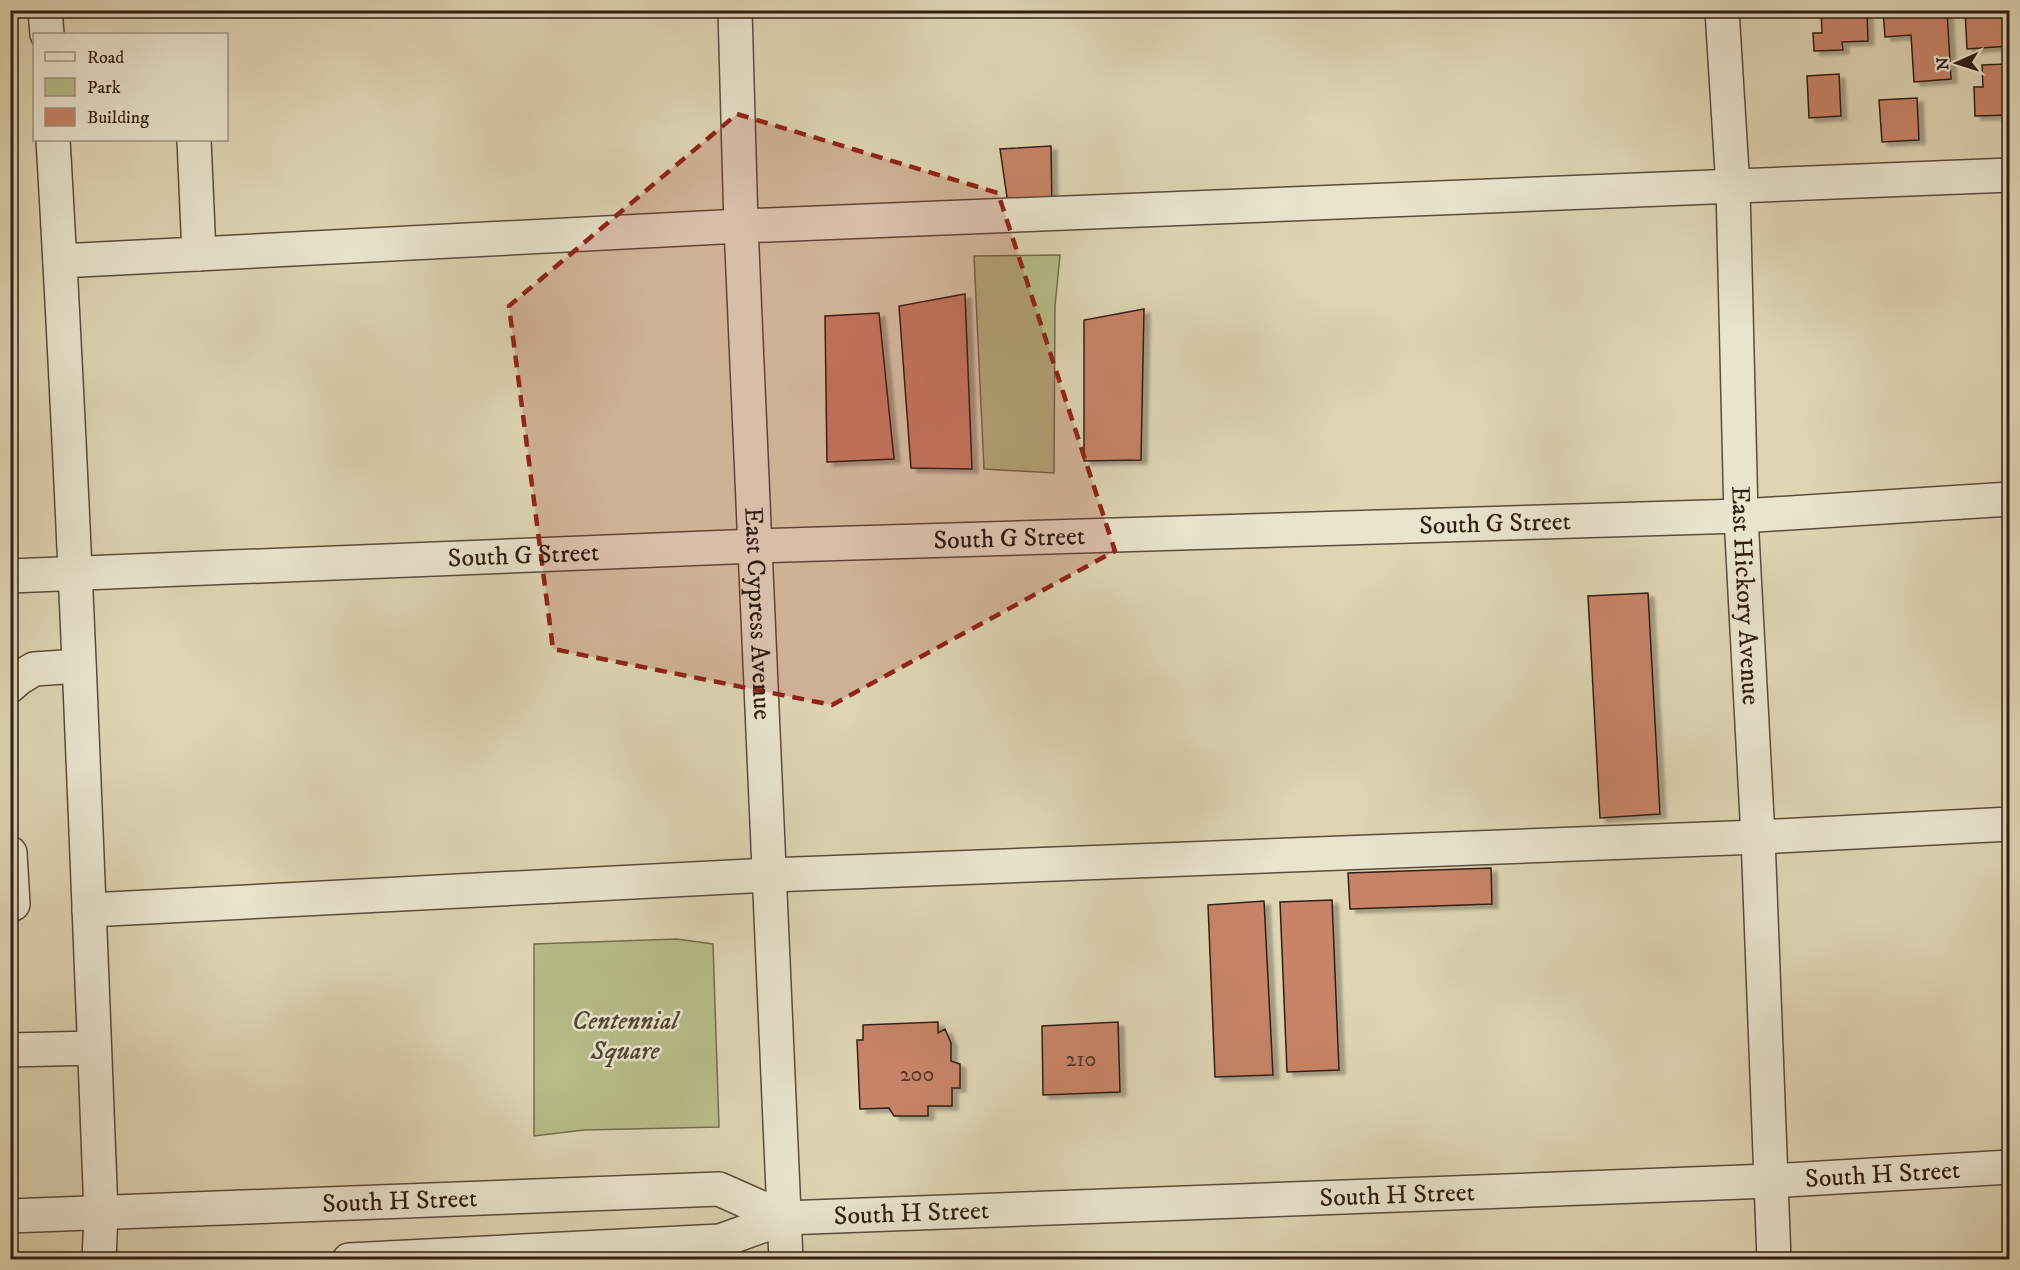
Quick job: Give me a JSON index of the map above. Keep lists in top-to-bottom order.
{
  "streets": {
    "street": [
      "South G Street",
      "East Hickory Avenue",
      "East Cypress Avenue",
      "South H Street"
    ]
  },
  "crossings": [
    ["South G Street", "East Hickory Avenue"],
    ["South G Street", "East Cypress Avenue"],
    ["East Hickory Avenue", "South H Street"],
    ["East Cypress Avenue", "South H Street"]
  ],
  "parks": ["Centennial Square"],
  "house_numbers": ["210", "200"],
  "legend": ["Road", "Park", "Building"],
  "north": "left"
}
